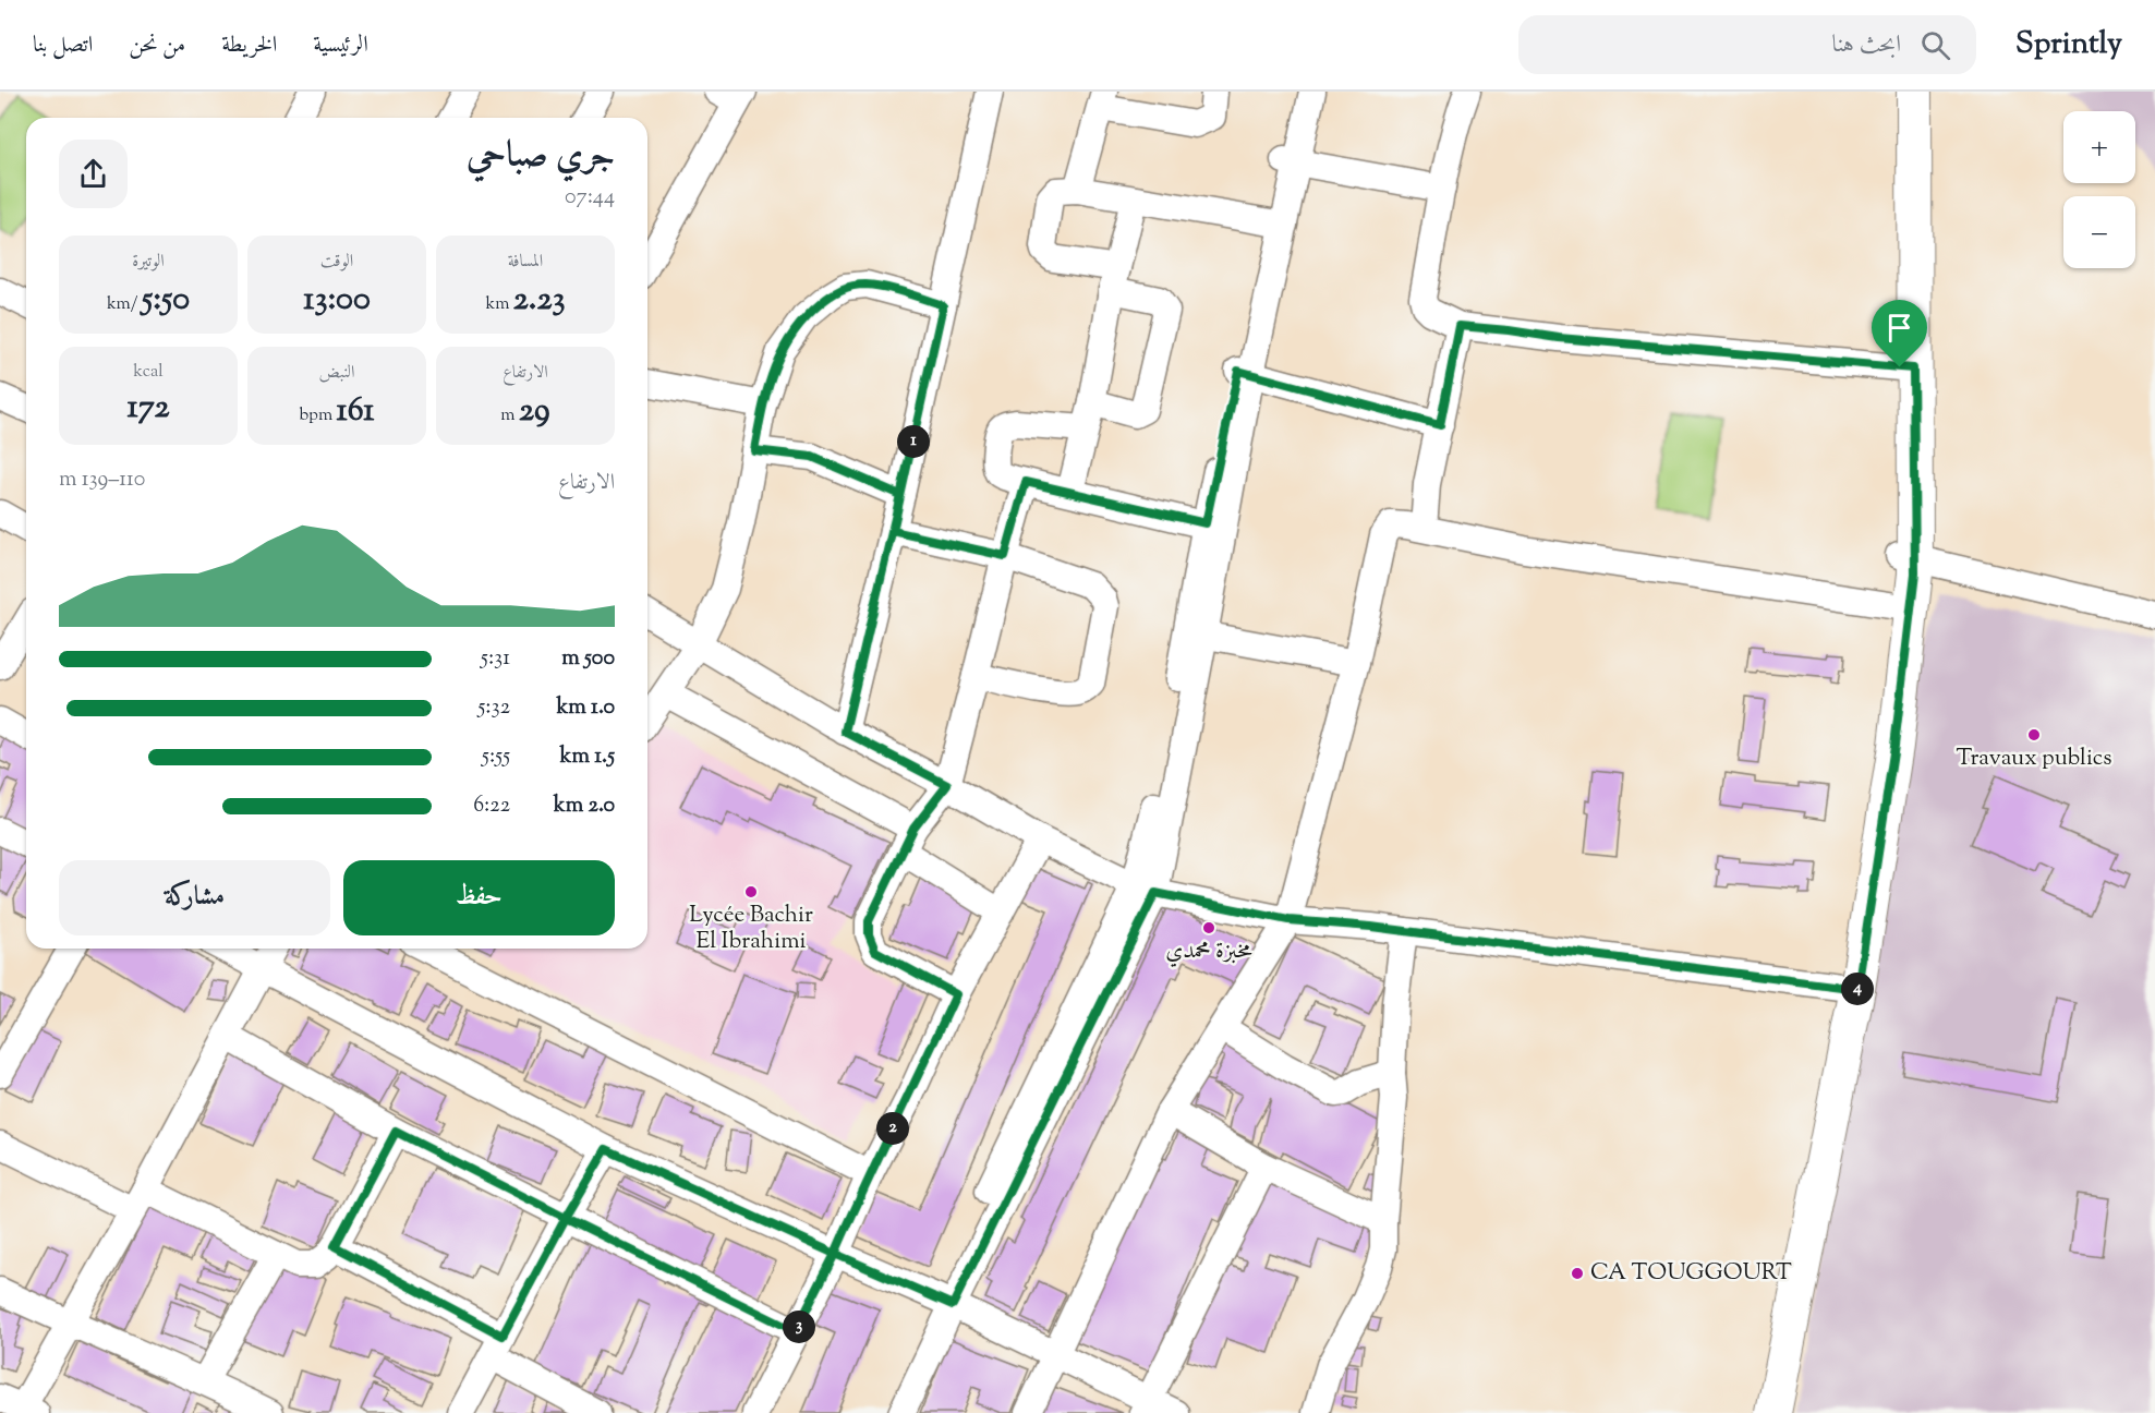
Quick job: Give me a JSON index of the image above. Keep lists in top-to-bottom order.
{
  "places": [
    "Travaux publics",
    "Lycée Bachir El Ibrahimi",
    "مخبزة محمدي",
    "CA TOUGGOURT"
  ],
  "page": {
    "header": "Sprintly",
    "search": "ابحث هنا",
    "nav": [
      "الرئيسية",
      "الخريطة",
      "من نحن",
      "اتصل بنا"
    ],
    "map_buttons": ["+", "−"],
    "heading": ["جري صباحي", "07:44"],
    "stats": [
      ["المسافة", "2.23 km"],
      ["الوقت", "13:00"],
      ["الوتيرة", "5:50 /km"],
      ["الارتفاع", "29 m"],
      ["النبض", "161 bpm"],
      ["kcal", "172"]
    ],
    "pins": [
      "1",
      "4",
      "2",
      "3"
    ],
    "chart": ["الارتفاع", "110–139 m"],
    "list": [
      {
        "name": "500 m",
        "note": "5:31"
      },
      {
        "name": "1.0 km",
        "note": "5:32"
      },
      {
        "name": "1.5 km",
        "note": "5:55"
      },
      {
        "name": "2.0 km",
        "note": "6:22"
      }
    ],
    "buttons": ["حفظ", "مشاركة"]
  }
}
